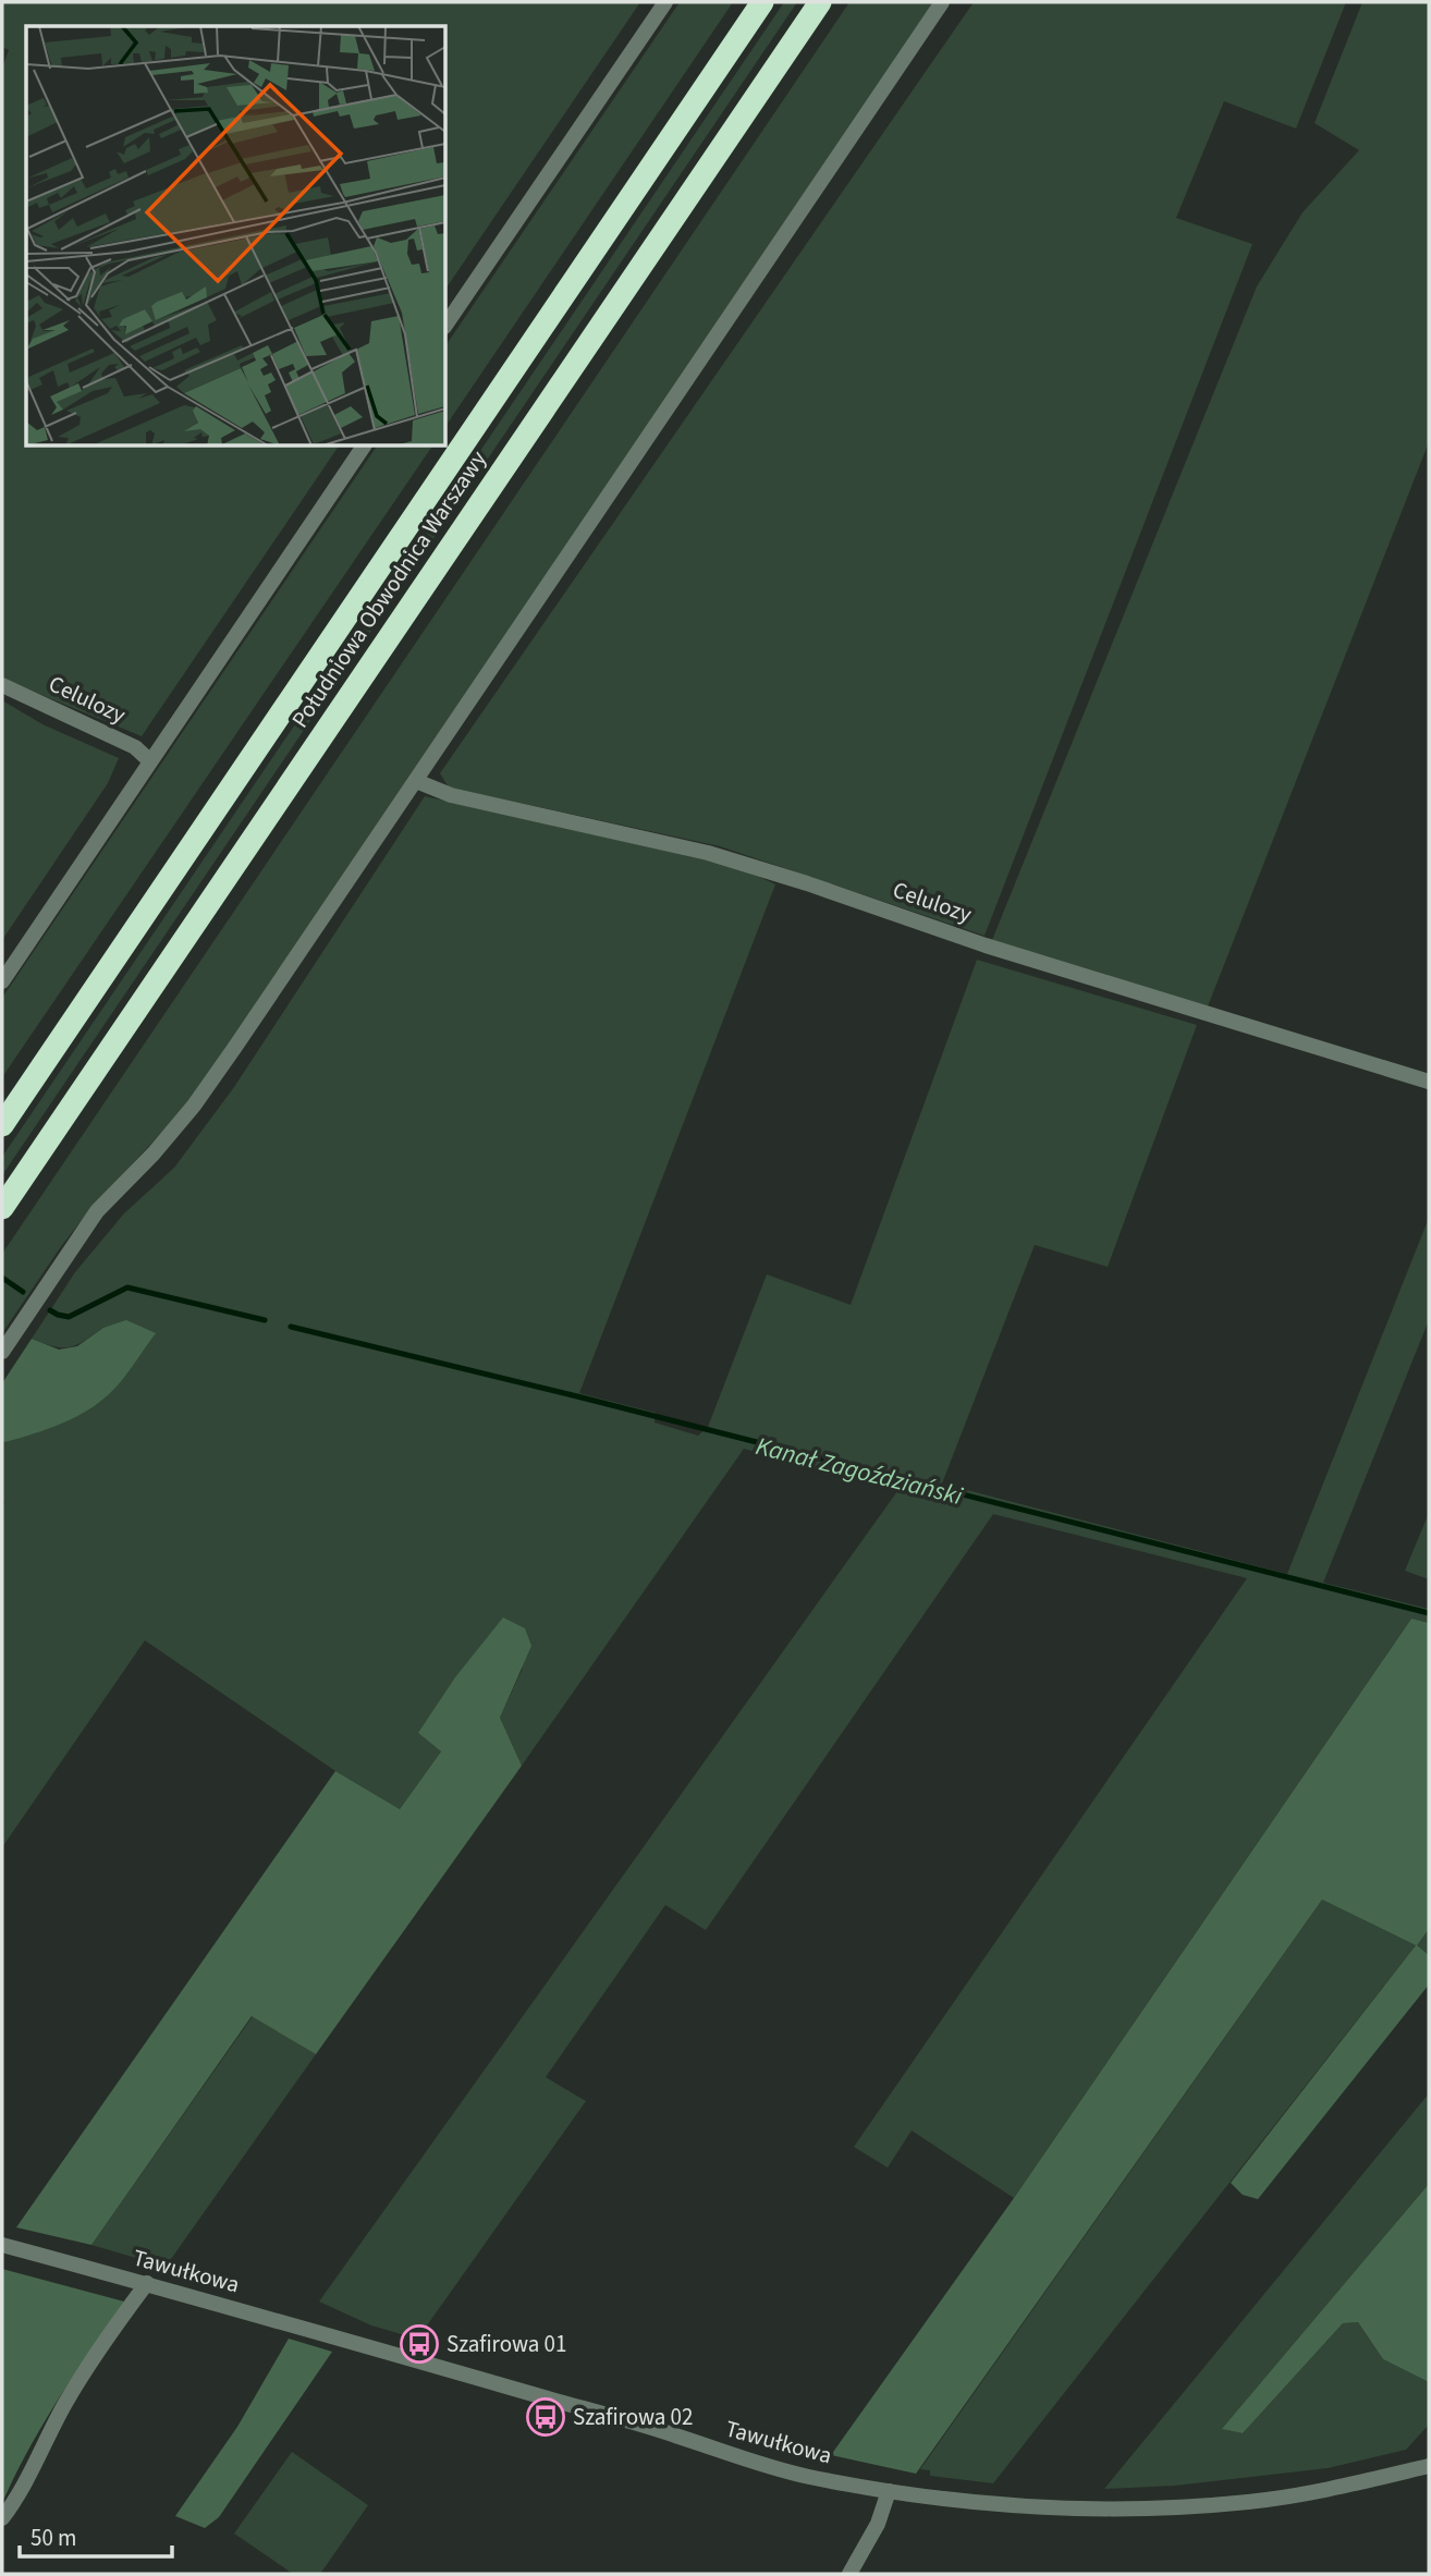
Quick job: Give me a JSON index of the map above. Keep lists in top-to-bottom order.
{
  "streets": {
    "highway": ["Południowa Obwodnica Warszawy"],
    "street": ["Celulozy", "Tawułkowa"]
  },
  "water": ["Kanał Zagoździański"],
  "places": {
    "bus stop": ["Szafirowa 01", "Szafirowa 02"]
  },
  "scale_bar": "50 m"
}
